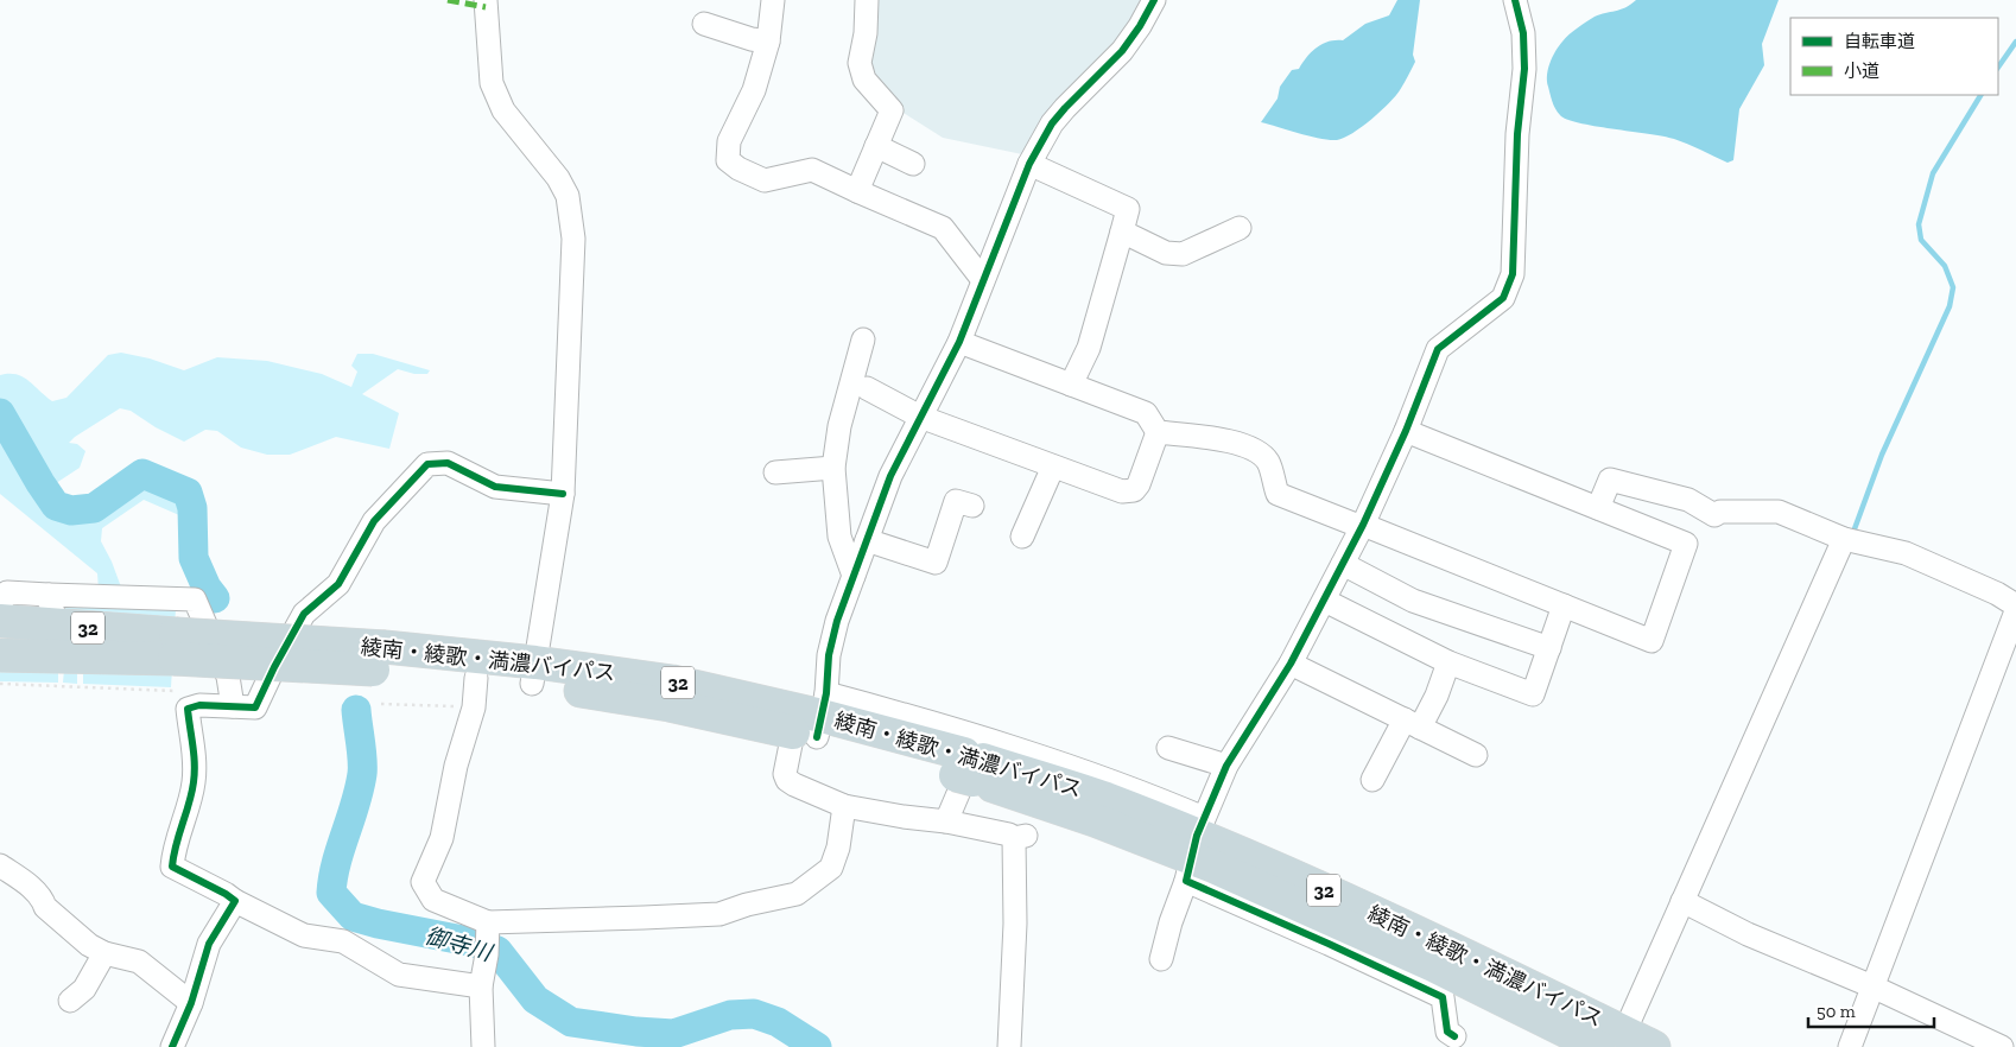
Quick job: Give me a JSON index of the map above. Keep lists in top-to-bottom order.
{
  "streets": {
    "highway": ["32", "綾南・綾歌・満濃バイパス"]
  },
  "water": ["御寺川"],
  "legend": ["自転車道", "小道"],
  "scale_bar": "50 m"
}
